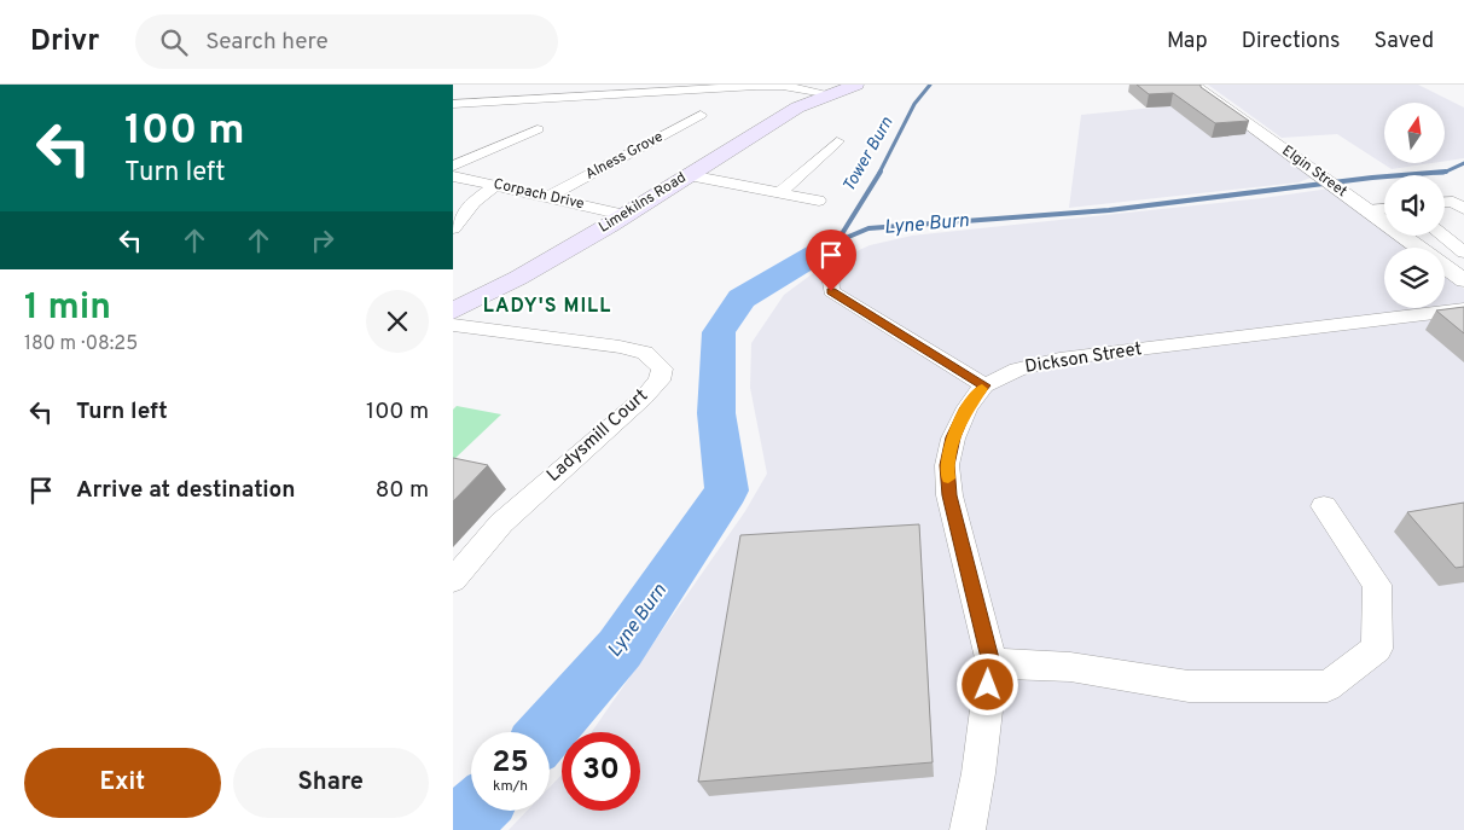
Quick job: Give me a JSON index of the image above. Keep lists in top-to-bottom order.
{
  "streets": {
    "main road": ["Limekilns Road"],
    "street": [
      "Alness Grove",
      "Elgin Street",
      "Corpach Drive",
      "Dickson Street",
      "Ladysmill Court"
    ]
  },
  "crossings": [
    ["Alness Grove", "Corpach Drive"],
    ["Corpach Drive", "Limekilns Road"],
    ["Limekilns Road", "Ladysmill Court"]
  ],
  "districts": ["LADY'S MILL"],
  "water": ["Tower Burn", "Lyne Burn"],
  "north": "top",
  "page": {
    "header": "Drivr",
    "search": "Search here",
    "nav": ["Map", "Directions", "Saved"],
    "turn": ["100 m", "Turn left"],
    "heading": ["1 min", "180 m · 08:25"],
    "list": [
      {
        "name": "Turn left",
        "value": "100 m"
      },
      {
        "name": "Arrive at destination",
        "value": "80 m"
      }
    ],
    "speed": "25 km/h",
    "limit": "30",
    "buttons": ["Exit", "Share"]
  }
}
